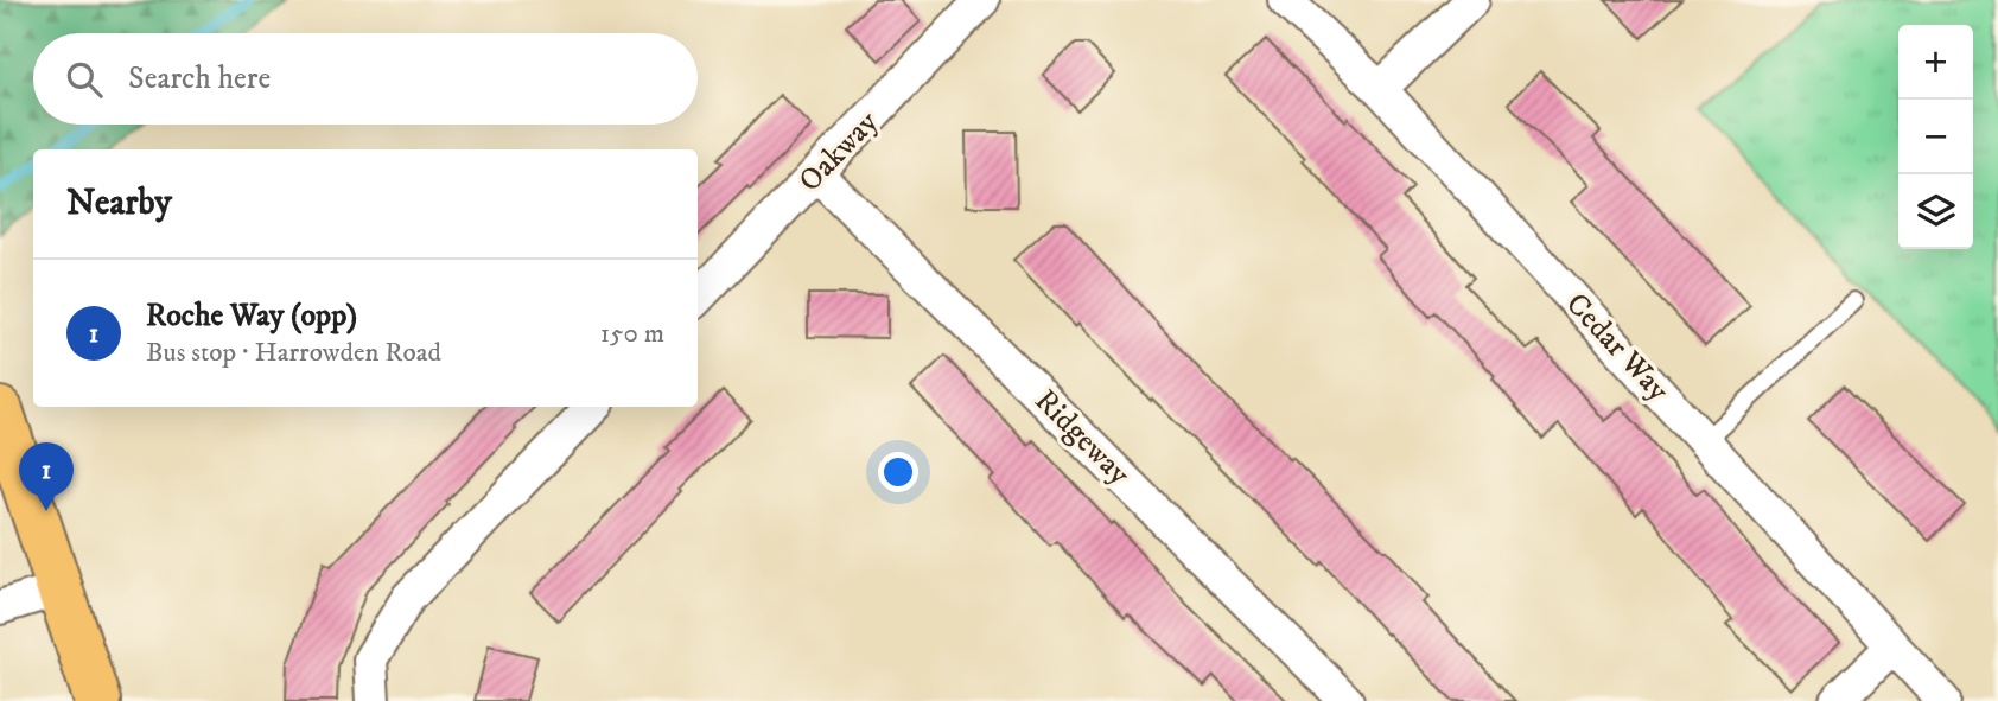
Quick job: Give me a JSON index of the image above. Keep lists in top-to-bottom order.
{
  "streets": {
    "street": ["Oakway", "Cedar Way", "Ridgeway"]
  },
  "crossings": [
    ["Oakway", "Ridgeway"]
  ],
  "page": {
    "map_buttons": ["+", "−"],
    "search": "Search here",
    "heading": "Nearby",
    "list": [
      {
        "mark": "1",
        "name": "Roche Way (opp)",
        "note": "Bus stop · Harrowden Road",
        "value": "150 m"
      }
    ],
    "pins": "1"
  }
}
